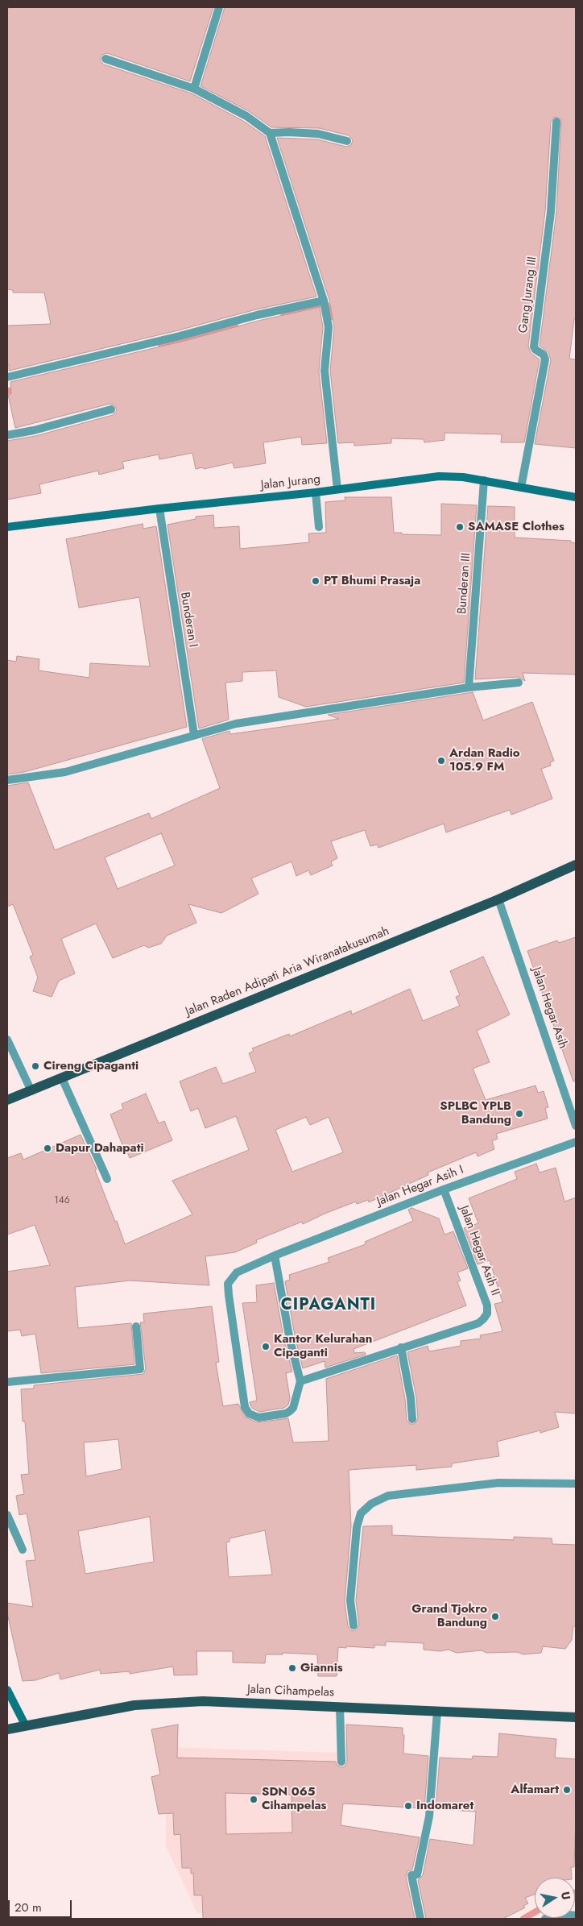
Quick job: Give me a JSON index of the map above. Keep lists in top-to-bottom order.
{
  "streets": {
    "main road": ["Jalan Jurang", "Jalan Raden Adipati Aria Wiranatakusumah", "Jalan Cihampelas"],
    "street": [
      "Gang Jurang III",
      "Bunderan III",
      "Bunderan I",
      "Jalan Hegar Asih",
      "Jalan Hegar Asih I",
      "Jalan Hegar Asih II"
    ]
  },
  "crossings": [
    ["Gang Jurang III", "Jalan Jurang"],
    ["Jalan Jurang", "Bunderan III"],
    ["Jalan Jurang", "Bunderan I"],
    ["Jalan Raden Adipati Aria Wiranatakusumah", "Jalan Hegar Asih"],
    ["Jalan Hegar Asih I", "Jalan Hegar Asih II"]
  ],
  "districts": ["CIPAGANTI"],
  "places": [
    "SAMASE Clothes",
    "PT Bhumi Prasaja",
    "Ardan Radio 105.9 FM",
    "Cireng Cipaganti",
    "SPLBC YPLB Bandung",
    "Dapur Dahapati",
    "Kantor Kelurahan Cipaganti",
    "Grand Tjokro Bandung",
    "Giannis",
    "Alfamart",
    "SDN 065 Cihampelas",
    "Indomaret"
  ],
  "house_numbers": ["146"],
  "scale_bar": "20 m",
  "north": "right"
}
